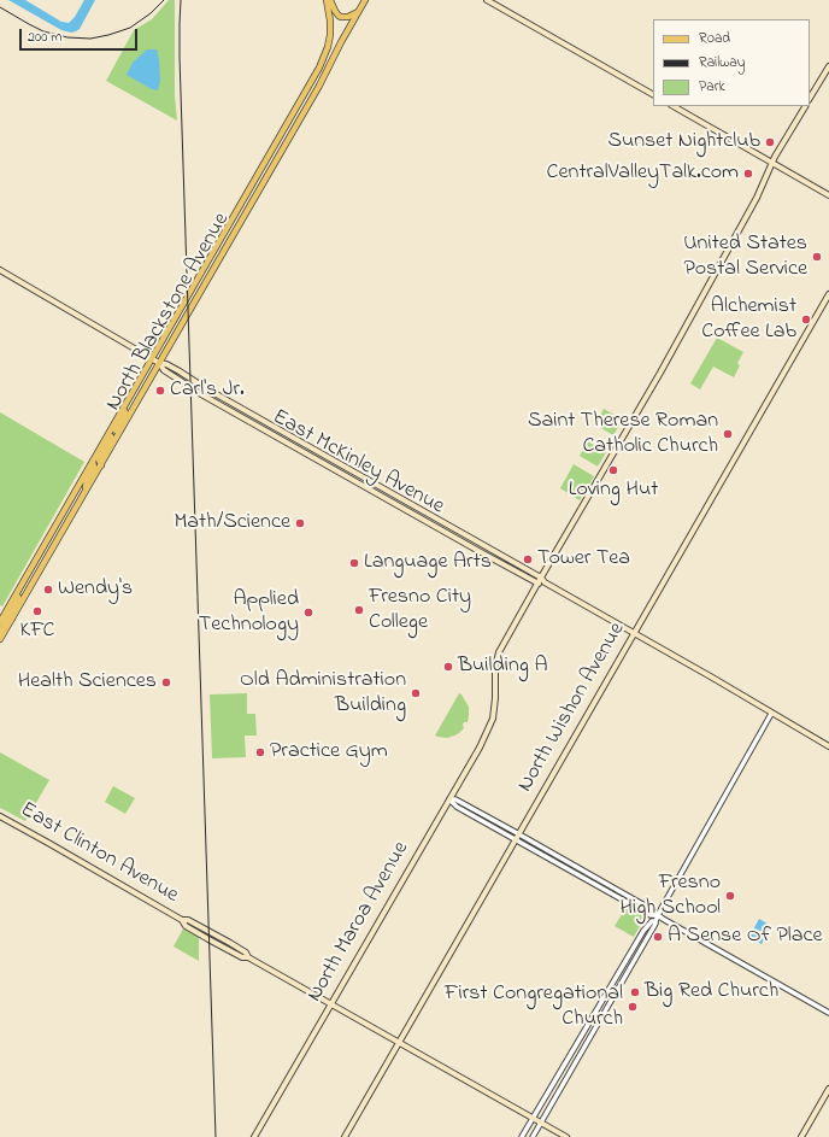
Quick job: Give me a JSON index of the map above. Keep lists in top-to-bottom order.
{
  "streets": {
    "main road": [
      "North Blackstone Avenue",
      "East McKinley Avenue",
      "North Wishon Avenue",
      "East Clinton Avenue",
      "North Maroa Avenue"
    ]
  },
  "crossings": [
    ["North Blackstone Avenue", "East McKinley Avenue"],
    ["East McKinley Avenue", "North Wishon Avenue"],
    ["East McKinley Avenue", "North Maroa Avenue"],
    ["North Wishon Avenue", "East Clinton Avenue"],
    ["East Clinton Avenue", "North Maroa Avenue"]
  ],
  "places": [
    "Sunset Nightclub",
    "CentralValleyTalk.com",
    "United States Postal Service",
    "Alchemist Coffee Lab",
    "Carl's Jr.",
    "Saint Therese Roman Catholic Church",
    "Loving Hut",
    "Math/Science",
    "Tower Tea",
    "Language Arts",
    "Wendy's",
    "Fresno City College",
    "KFC",
    "Applied Technology",
    "Building A",
    "Health Sciences",
    "Old Administration Building",
    "Practice Gym",
    "Fresno High School",
    "A Sense Of Place",
    "Big Red Church",
    "First Congregational Church"
  ],
  "legend": ["Road", "Railway", "Park"],
  "scale_bar": "200 m"
}
